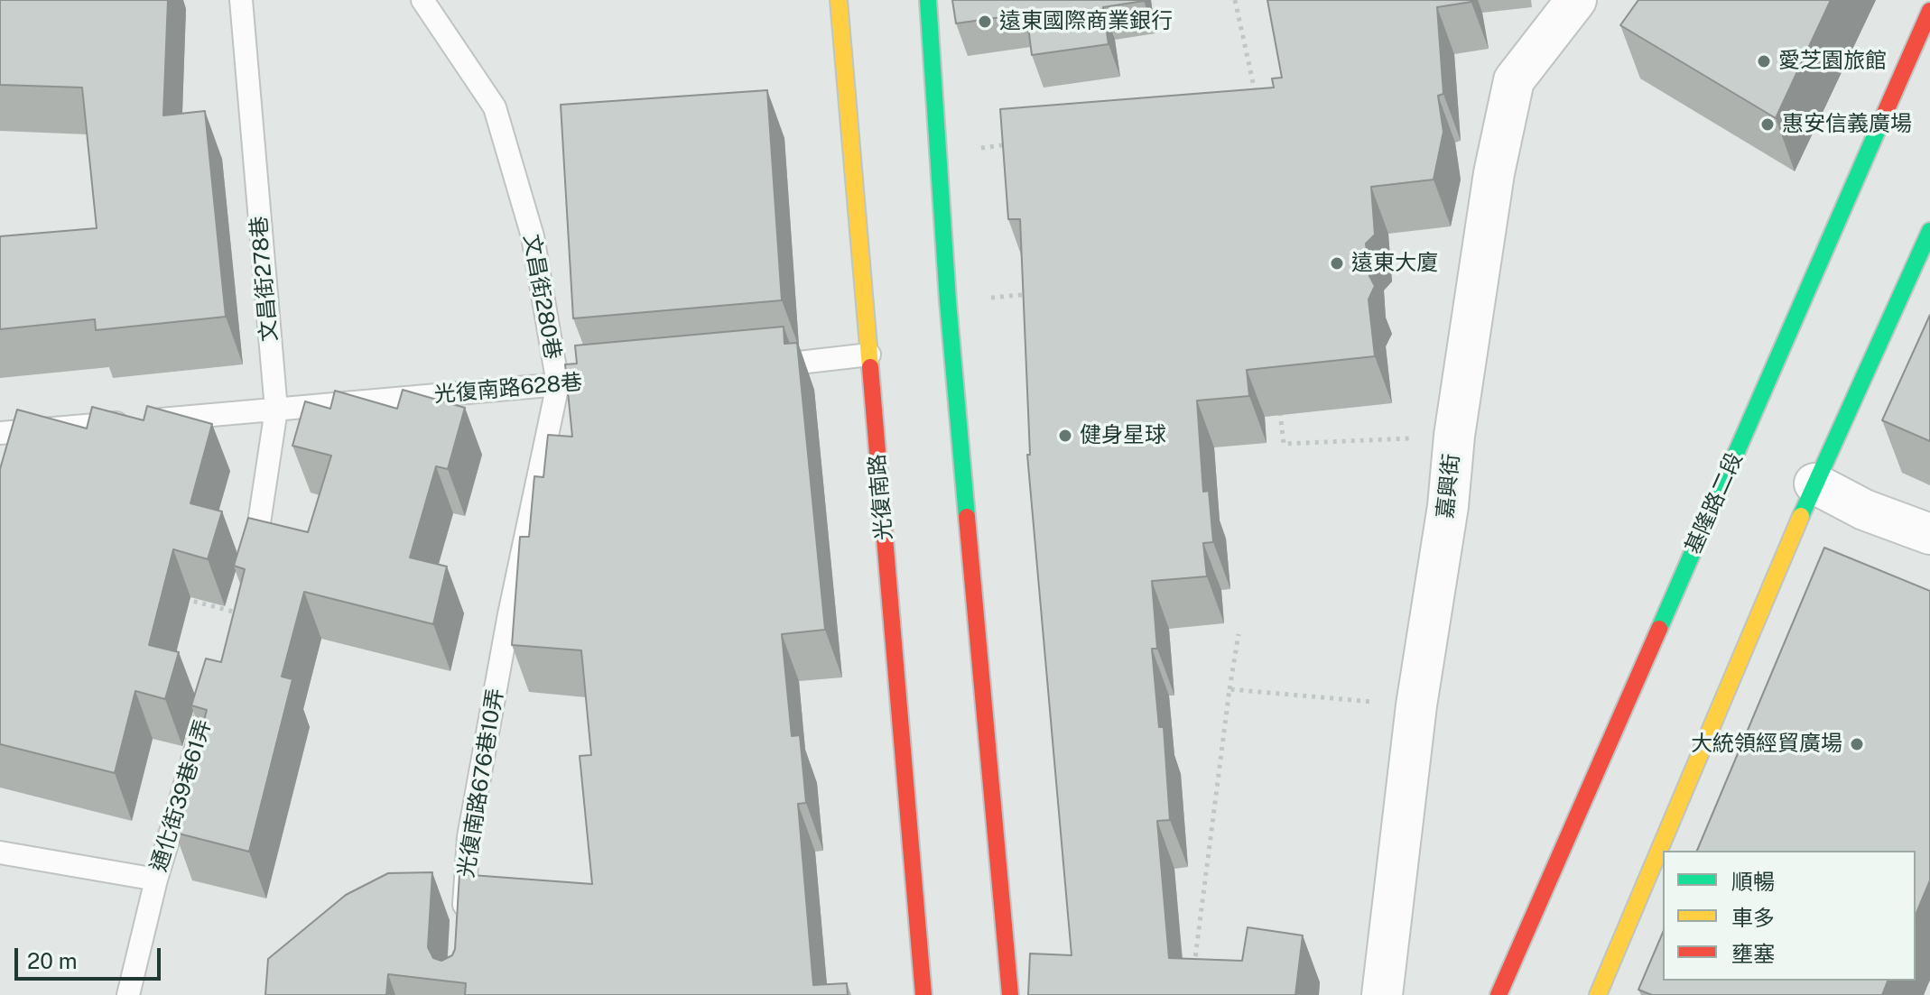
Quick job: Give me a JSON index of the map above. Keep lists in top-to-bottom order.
{
  "streets": {
    "main road": ["光復南路", "基隆路二段"],
    "street": ["嘉興街"],
    "lane": [
      "文昌街278巷",
      "文昌街280巷",
      "光復南路628巷",
      "光復南路676巷10弄",
      "通化街39巷61弄"
    ]
  },
  "crossings": [
    ["文昌街278巷", "光復南路628巷"],
    ["文昌街280巷", "光復南路628巷"],
    ["文昌街280巷", "光復南路676巷10弄"]
  ],
  "places": [
    "遠東國際商業銀行",
    "愛芝園旅館",
    "惠安信義廣場",
    "遠東大廈",
    "健身星球",
    "大統領經貿廣場"
  ],
  "legend": ["順暢", "車多", "壅塞"],
  "scale_bar": "20 m"
}
